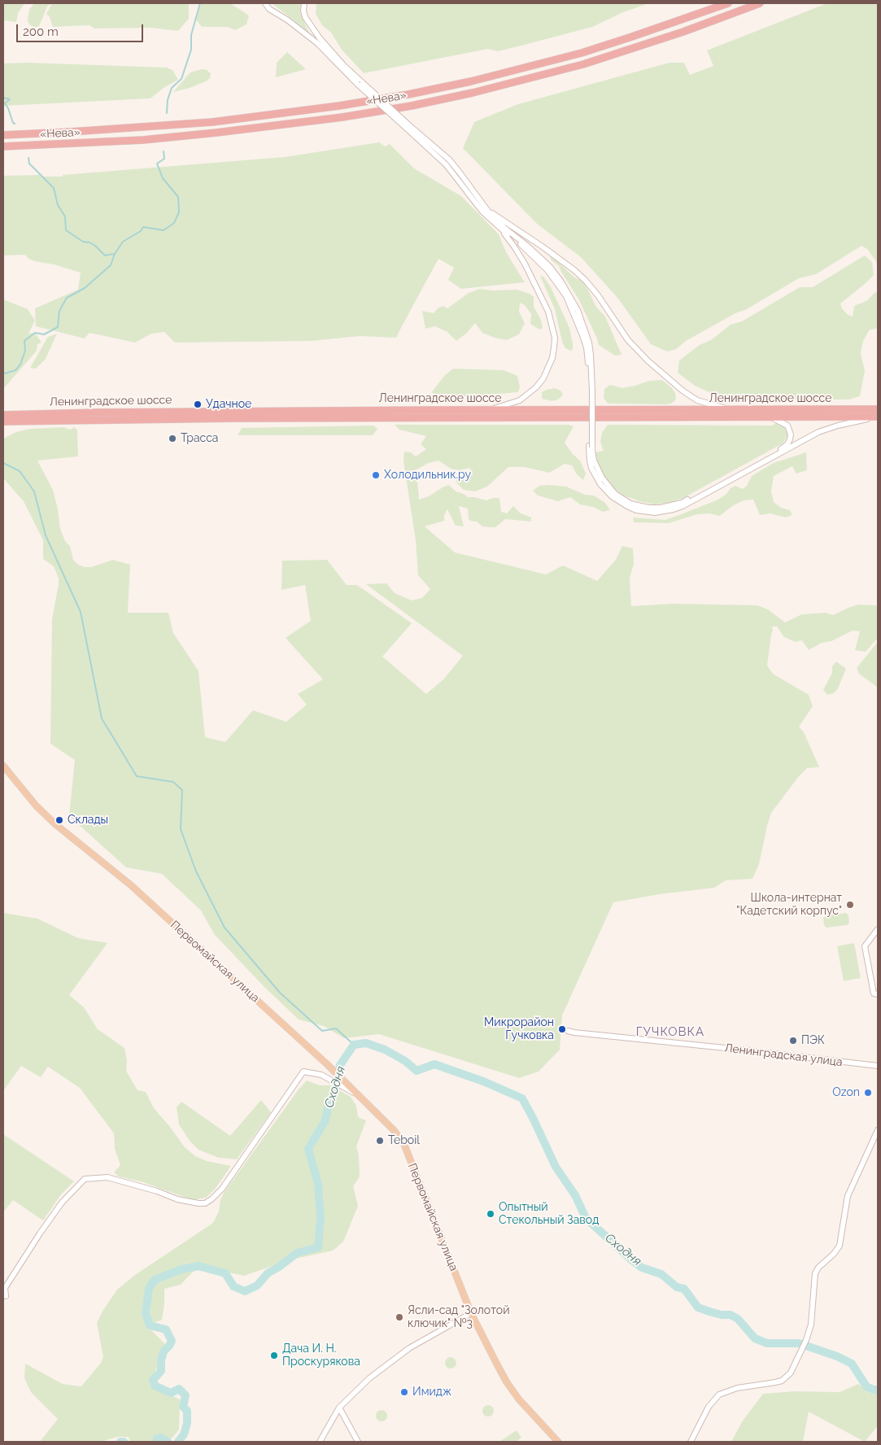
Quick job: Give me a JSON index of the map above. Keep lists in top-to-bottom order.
{
  "streets": {
    "highway": ["«Нева»", "Ленинградское шоссе"],
    "main road": ["Первомайская улица"],
    "street": ["Ленинградская улица"]
  },
  "districts": ["ГУЧКОВКА"],
  "water": ["Сходня"],
  "places": [
    "Удачное",
    "Трасса",
    "Холодильник.ру",
    "Склады",
    "Школа-интернат \"Кадетский корпус\"",
    "Микрорайон Гучковка",
    "ПЭК",
    "Ozon",
    "Teboil",
    "Опытный Стекольный Завод",
    "Ясли-сад \"Золотой ключик\" №3",
    "Дача И. Н. Проскурякова",
    "Имидж"
  ],
  "scale_bar": "200 m"
}
